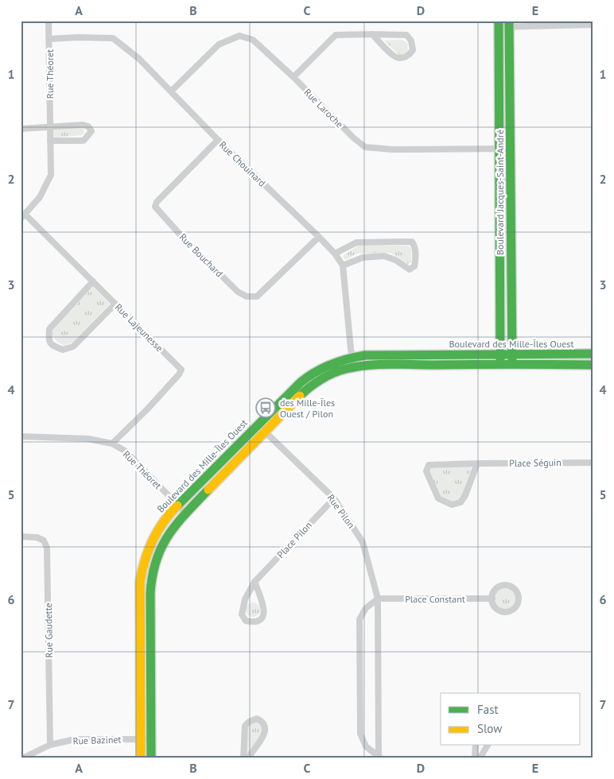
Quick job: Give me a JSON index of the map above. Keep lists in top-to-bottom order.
{
  "streets": {
    "street": [
      "Rue Théoret",
      "Rue Laroche",
      "Rue Chouinard",
      "Boulevard Jacques-Saint-André",
      "Rue Bouchard",
      "Rue Lajeunesse",
      "Boulevard des Mille-Îles Ouest",
      "Place Séguin",
      "Rue Pilon",
      "Place Pilon",
      "Place Constant",
      "Rue Gaudette",
      "Rue Bazinet"
    ]
  },
  "crossings": [
    ["Rue Théoret", "Rue Chouinard"],
    ["Rue Théoret", "Rue Lajeunesse"],
    ["Rue Théoret", "Boulevard des Mille-Îles Ouest"],
    ["Rue Laroche", "Rue Chouinard"],
    ["Rue Laroche", "Boulevard Jacques-Saint-André"],
    ["Rue Chouinard", "Rue Bouchard"],
    ["Rue Chouinard", "Boulevard des Mille-Îles Ouest"],
    ["Boulevard Jacques-Saint-André", "Boulevard des Mille-Îles Ouest"],
    ["Boulevard des Mille-Îles Ouest", "Rue Pilon"],
    ["Boulevard des Mille-Îles Ouest", "Rue Bazinet"],
    ["Rue Pilon", "Place Pilon"],
    ["Rue Pilon", "Place Constant"],
    ["Rue Gaudette", "Rue Bazinet"]
  ],
  "places": {
    "bus stop": ["des Mille-Îles Ouest / Pilon"]
  },
  "legend": ["Fast", "Slow"],
  "grid": {
    "columns": [
      "A",
      "B",
      "C",
      "D",
      "E"
    ],
    "rows": [
      "1",
      "2",
      "3",
      "4",
      "5",
      "6",
      "7"
    ]
  }
}
